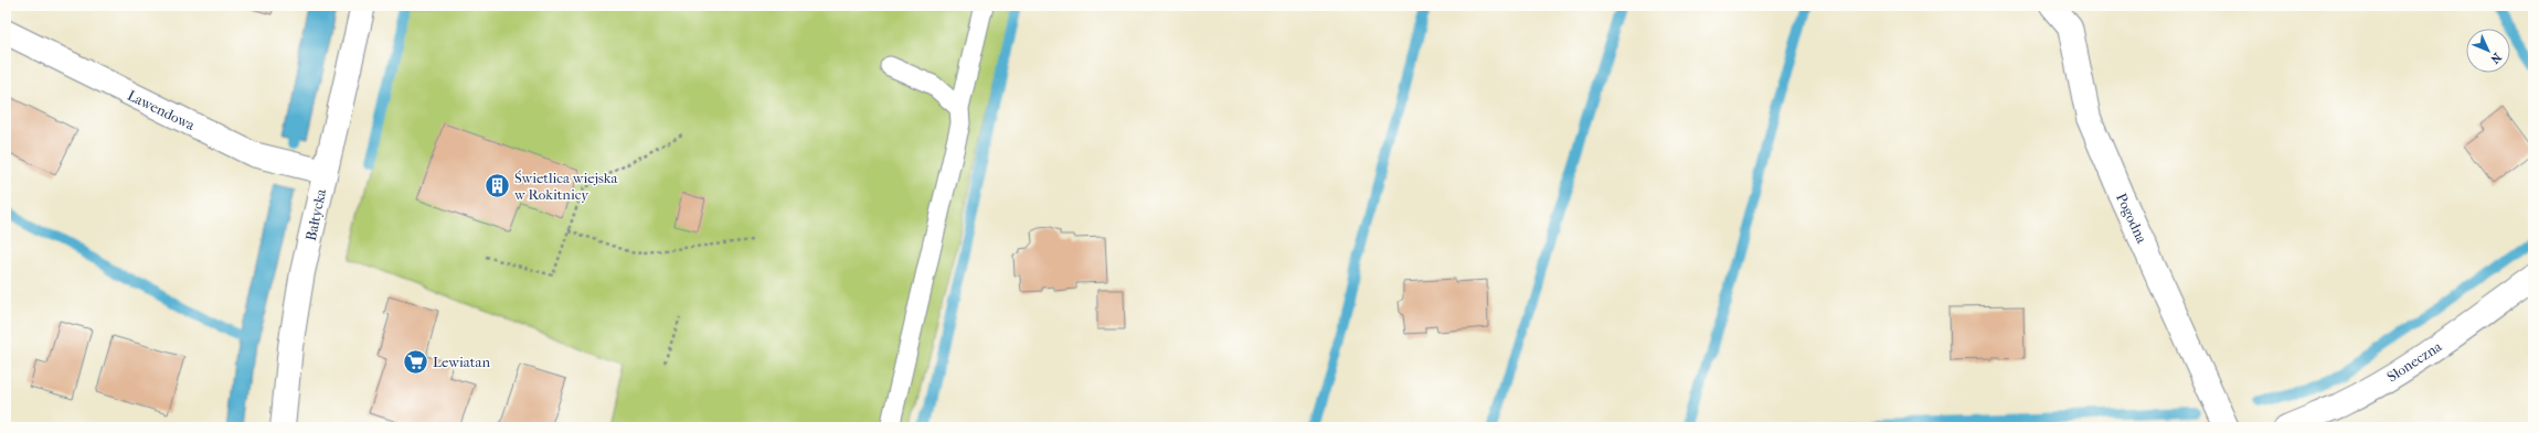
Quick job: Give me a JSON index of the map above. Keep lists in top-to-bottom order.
{
  "streets": {
    "street": [
      "Lawendowa",
      "Bałtycka",
      "Pogodna",
      "Słoneczna"
    ]
  },
  "crossings": [
    ["Lawendowa", "Bałtycka"]
  ],
  "places": {
    "building": ["Świetlica wiejska w Rokitnicy"],
    "supermarket": ["Lewiatan"]
  },
  "north": "bottom right"
}
